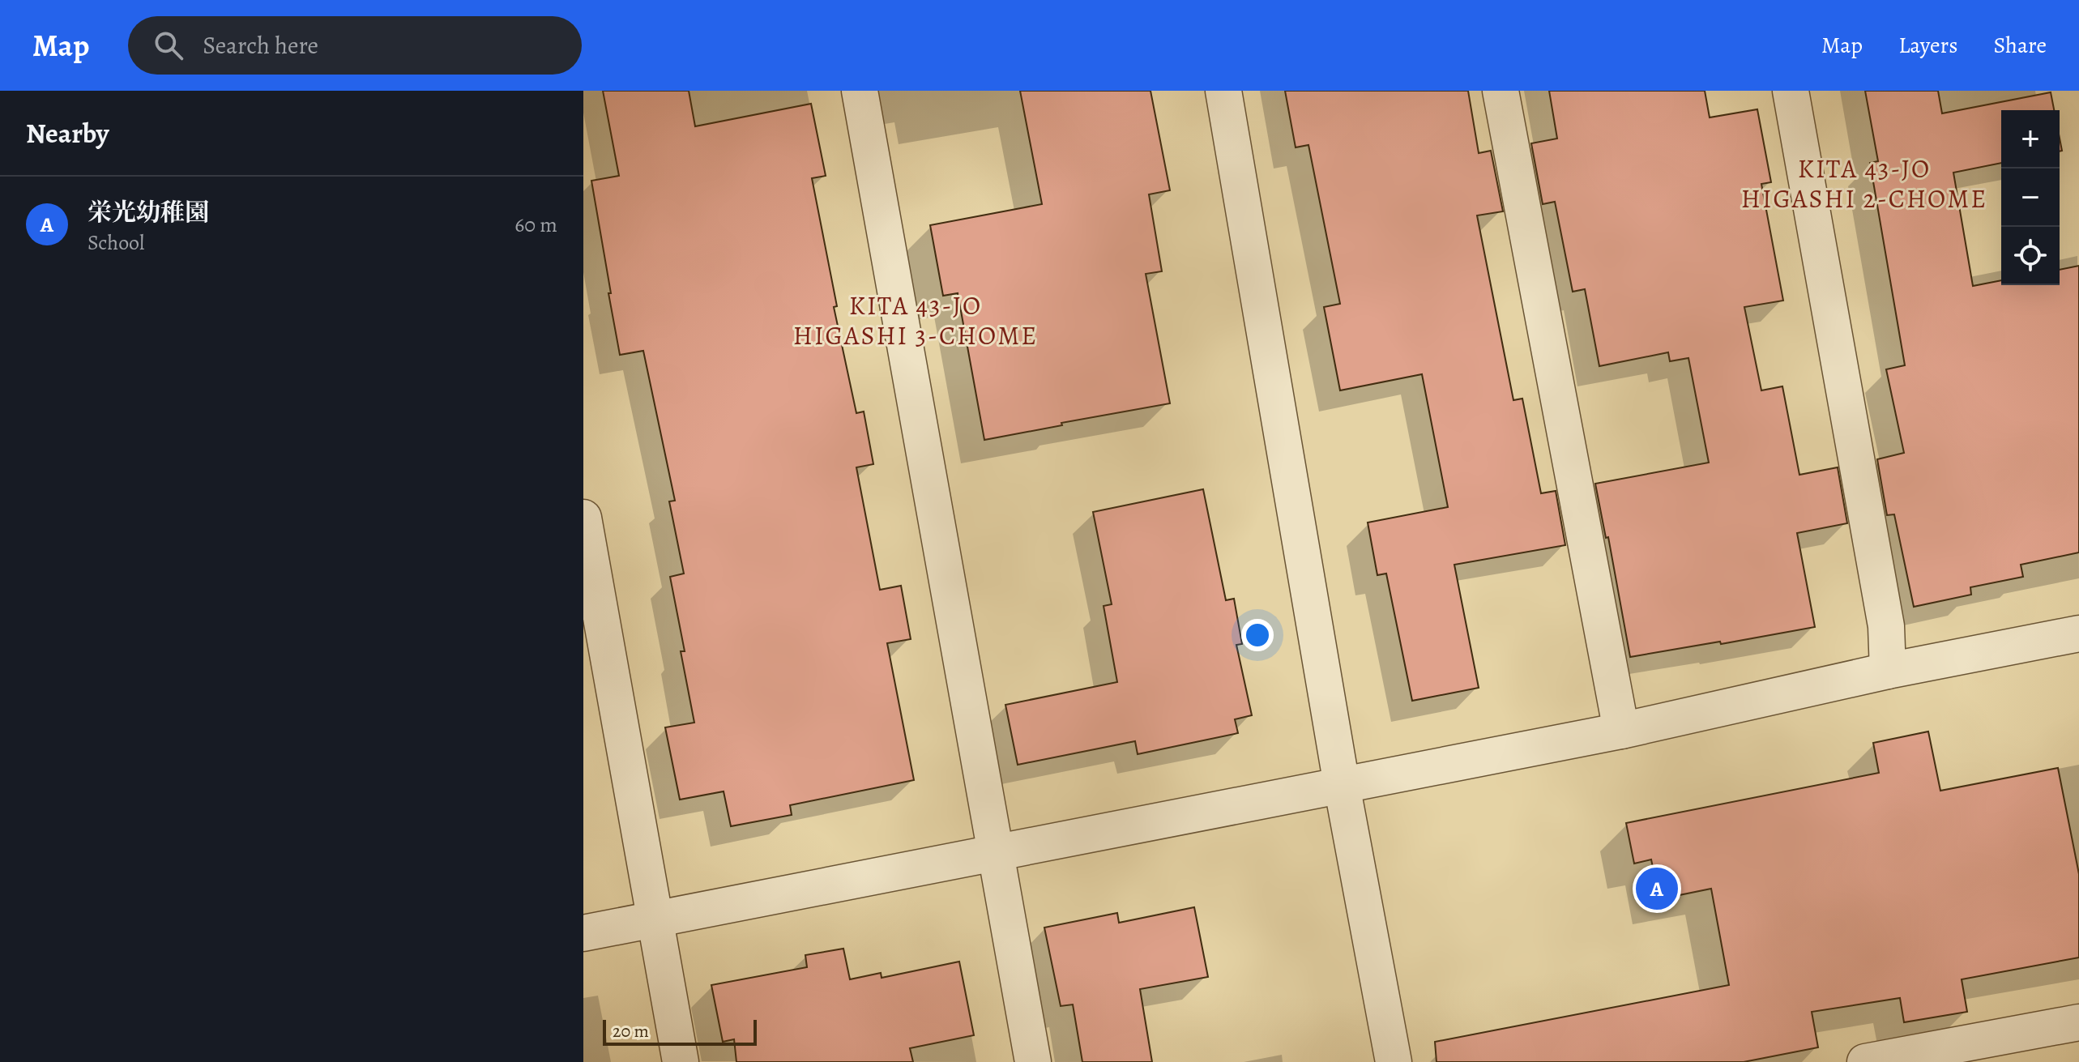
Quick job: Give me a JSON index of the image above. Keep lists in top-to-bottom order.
{
  "districts": ["KITA 43-JO HIGASHI 2-CHOME", "KITA 43-JO HIGASHI 3-CHOME"],
  "scale_bar": "20 m",
  "page": {
    "header": "Map",
    "search": "Search here",
    "nav": ["Map", "Layers", "Share"],
    "heading": "Nearby",
    "map_buttons": ["+", "−"],
    "list": [
      {
        "mark": "A",
        "name": "栄光幼稚園",
        "note": "School",
        "value": "60 m"
      }
    ],
    "pins": "A",
    "scale": "20 m"
  }
}
